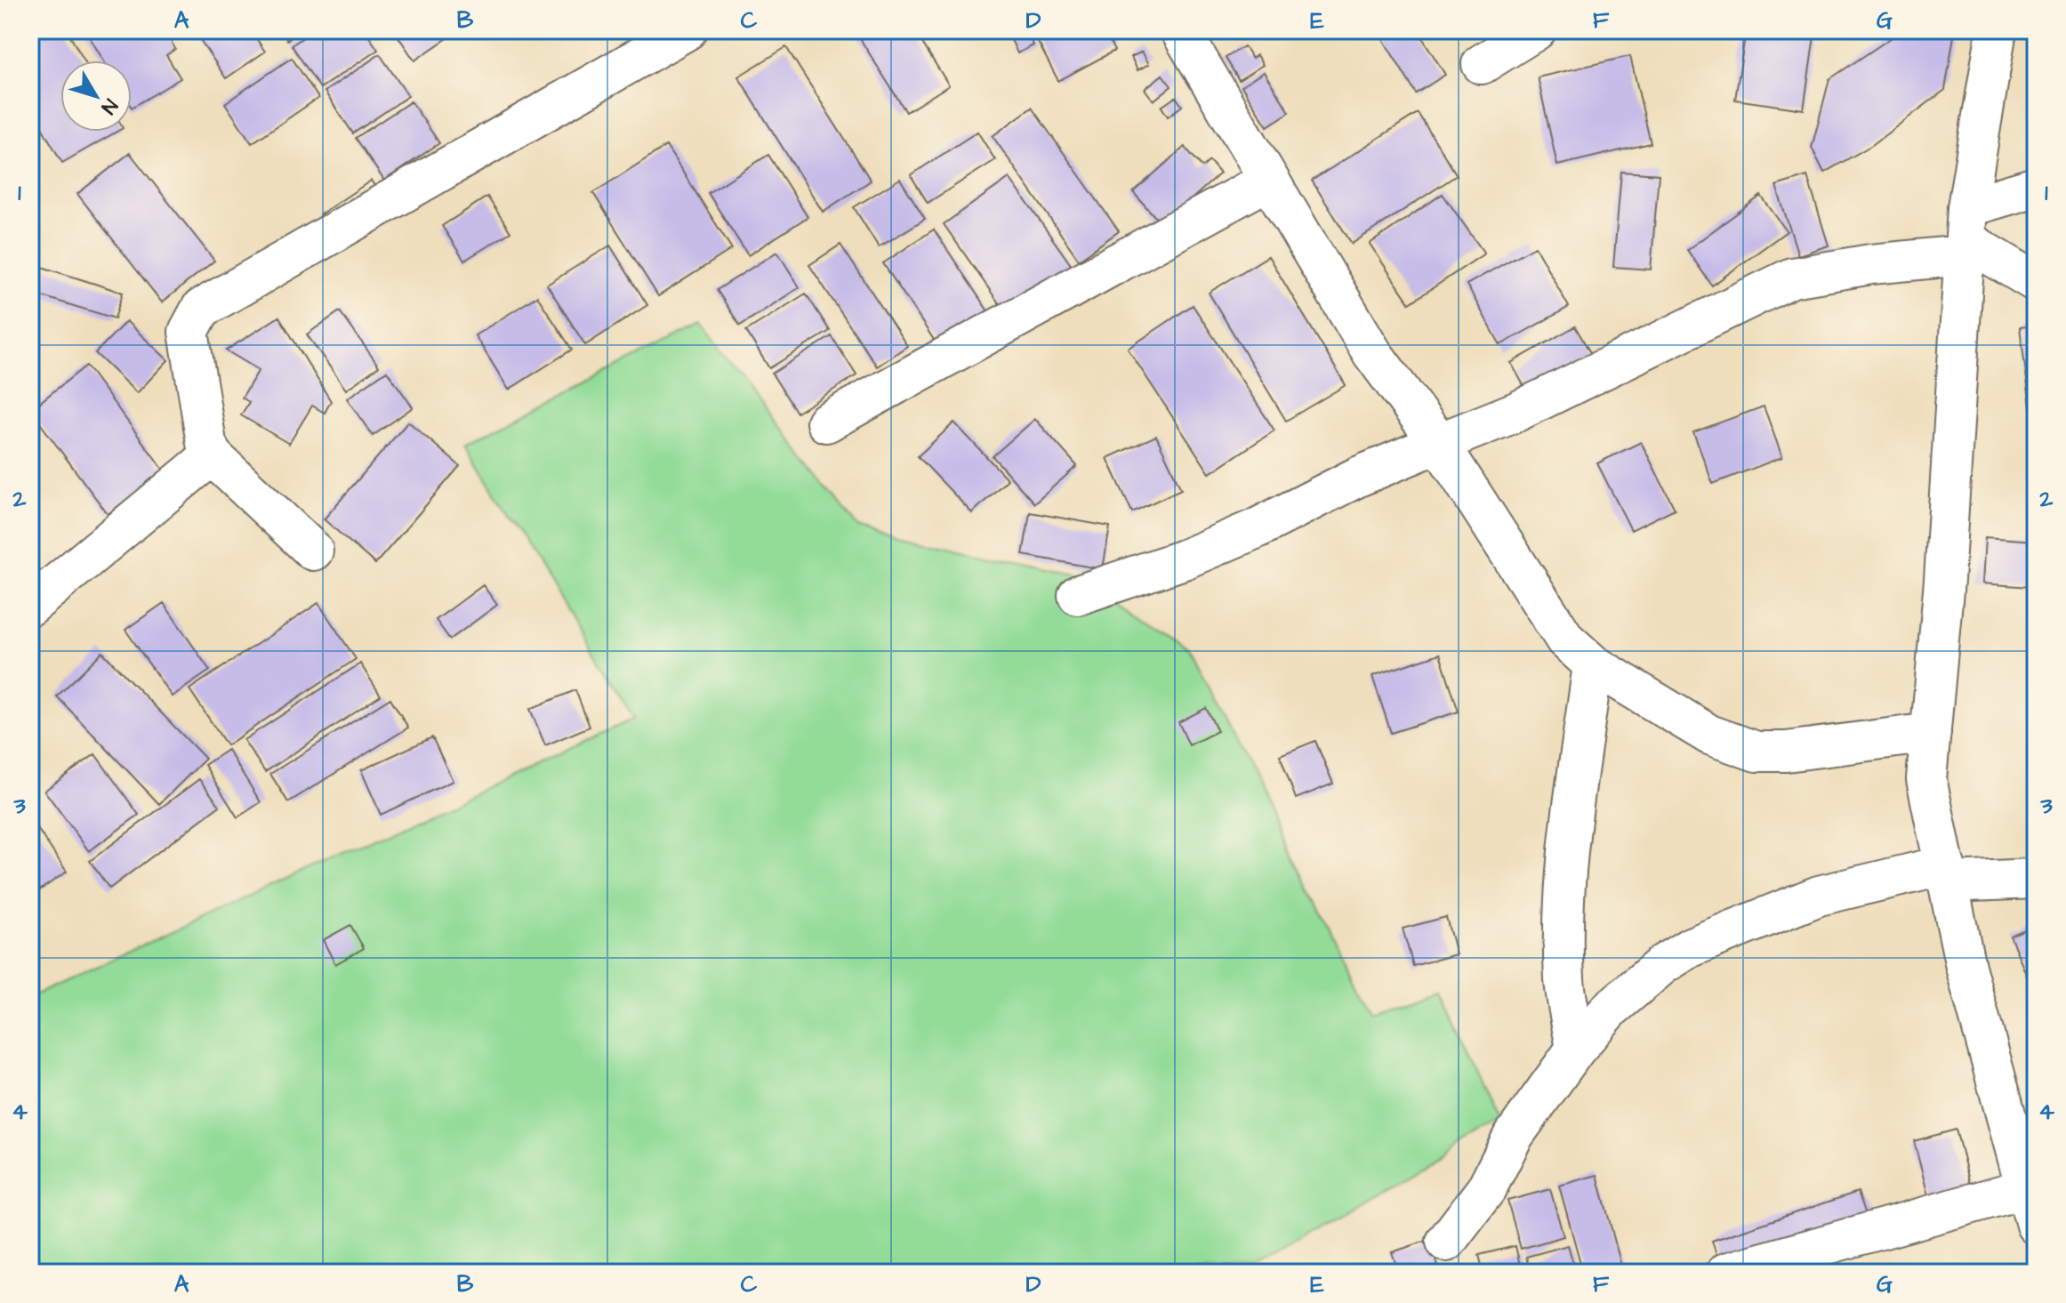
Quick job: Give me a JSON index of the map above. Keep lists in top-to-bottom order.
{
  "north": "bottom right",
  "grid": {
    "columns": [
      "A",
      "B",
      "C",
      "D",
      "E",
      "F",
      "G"
    ],
    "rows": [
      "1",
      "2",
      "3",
      "4"
    ]
  }
}
